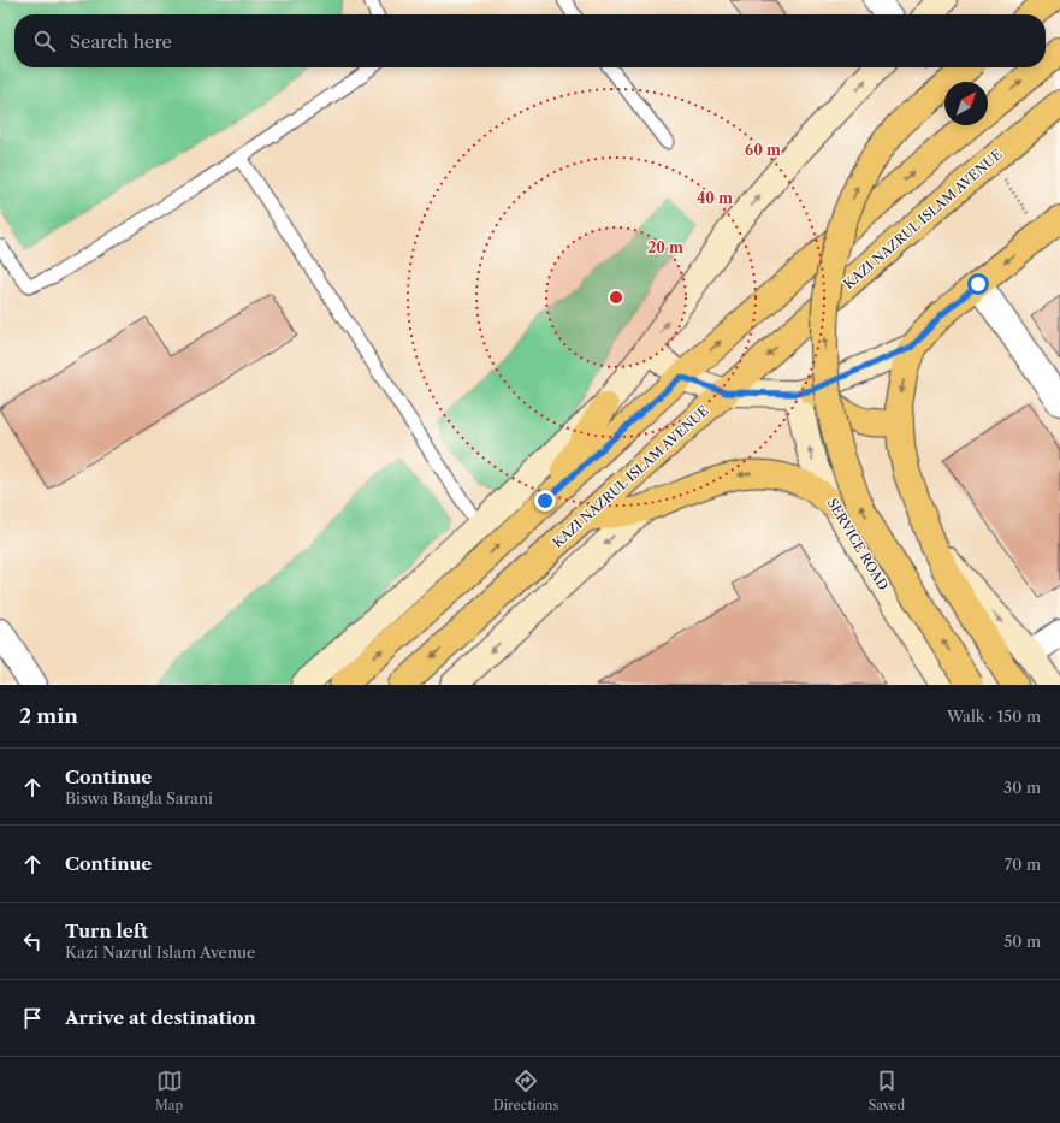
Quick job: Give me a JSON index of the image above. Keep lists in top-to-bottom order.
{
  "streets": {
    "main road": ["KAZI NAZRUL ISLAM AVENUE"],
    "street": ["SERVICE ROAD"]
  },
  "one_way": ["SERVICE ROAD"],
  "north": "top right",
  "page": {
    "search": "Search here",
    "heading": ["2 min", "Walk · 150 m"],
    "list": [
      ["Continue", "Biswa Bangla Sarani", "30 m"],
      ["Continue", "70 m"],
      ["Turn left", "Kazi Nazrul Islam Avenue", "50 m"],
      "Arrive at destination"
    ],
    "nav": ["Map", "Directions", "Saved"]
  },
  "rings": ["60 m", "40 m", "20 m"]
}
